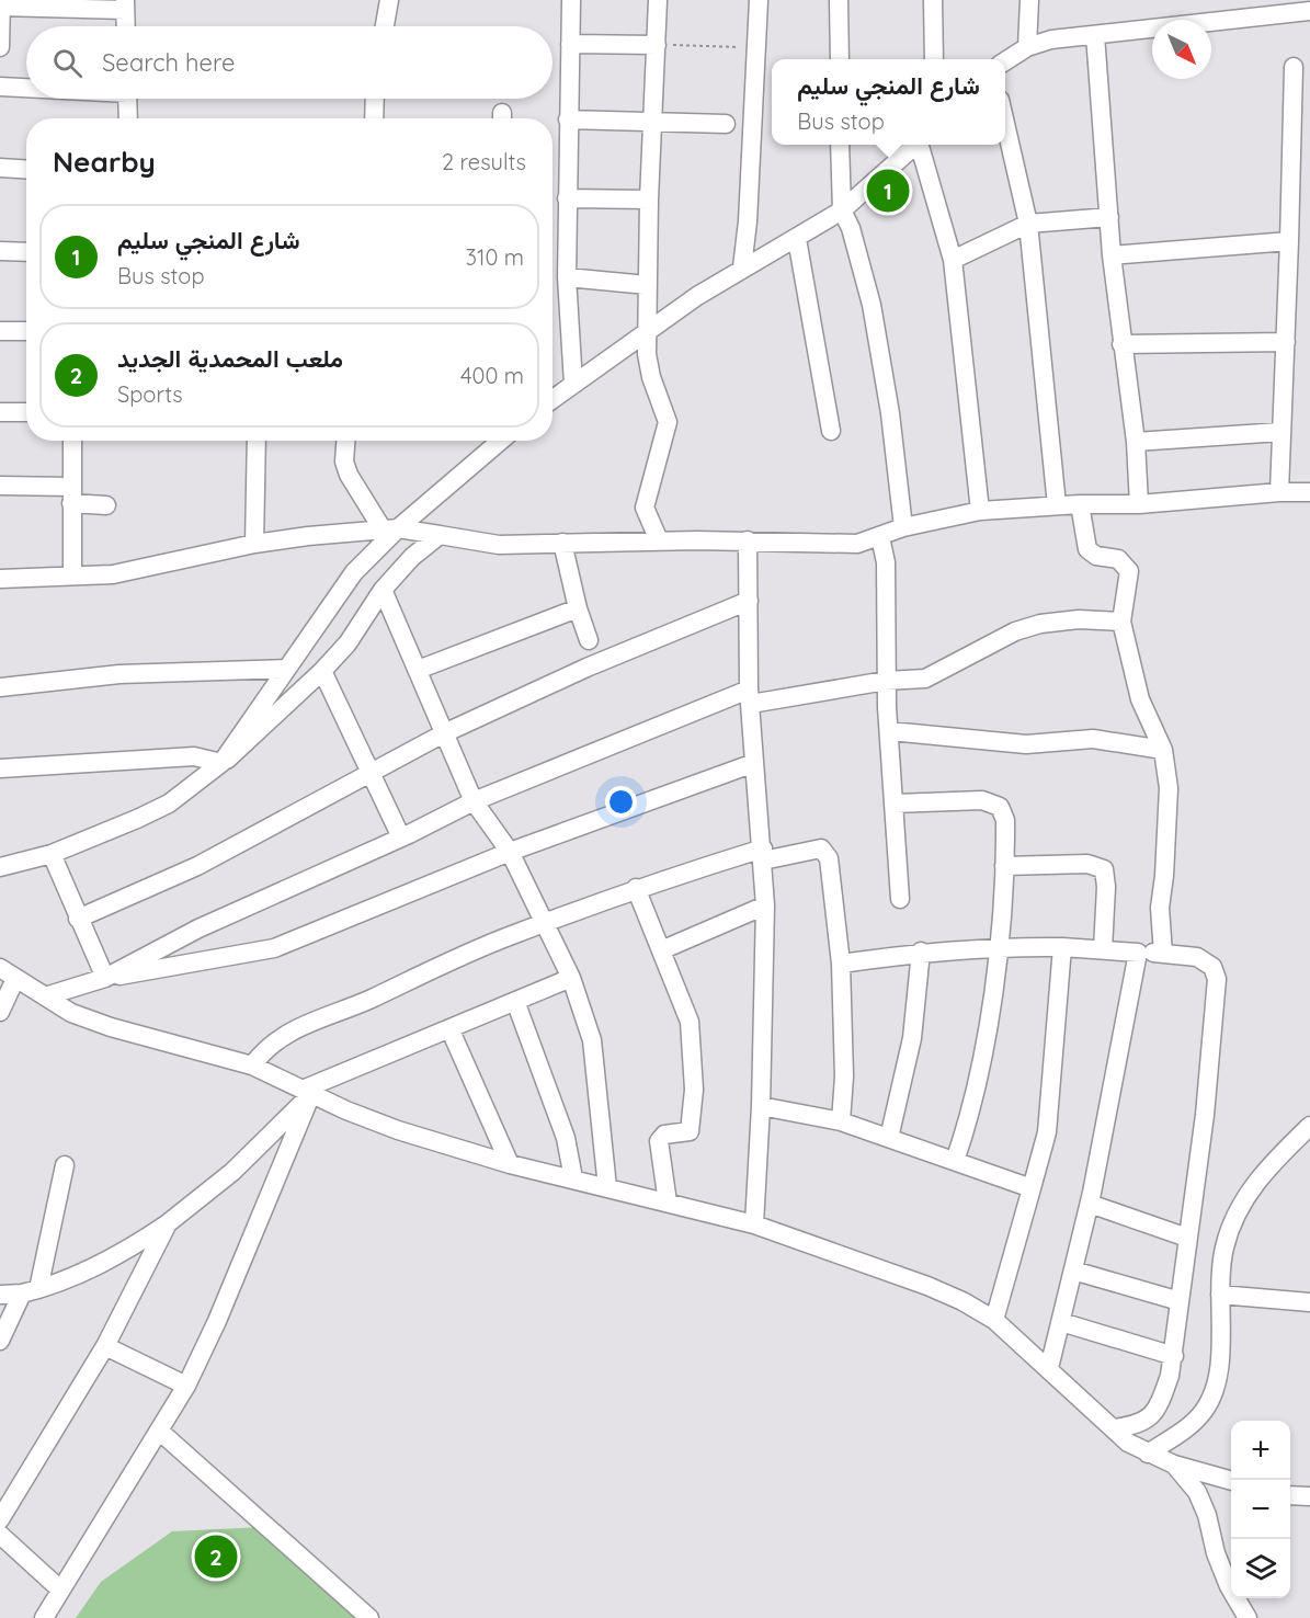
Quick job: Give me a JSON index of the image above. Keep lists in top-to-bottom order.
{
  "north": "bottom right",
  "page": {
    "search": "Search here",
    "popup": ["شارع المنجي سليم", "Bus stop"],
    "heading": ["Nearby", "2 results"],
    "pins": ["1", "2"],
    "list": [
      {
        "mark": "1",
        "name": "شارع المنجي سليم",
        "note": "Bus stop",
        "value": "310 m"
      },
      {
        "mark": "2",
        "name": "ملعب المحمدية الجديد",
        "note": "Sports",
        "value": "400 m"
      }
    ],
    "map_buttons": ["+", "−"]
  }
}
